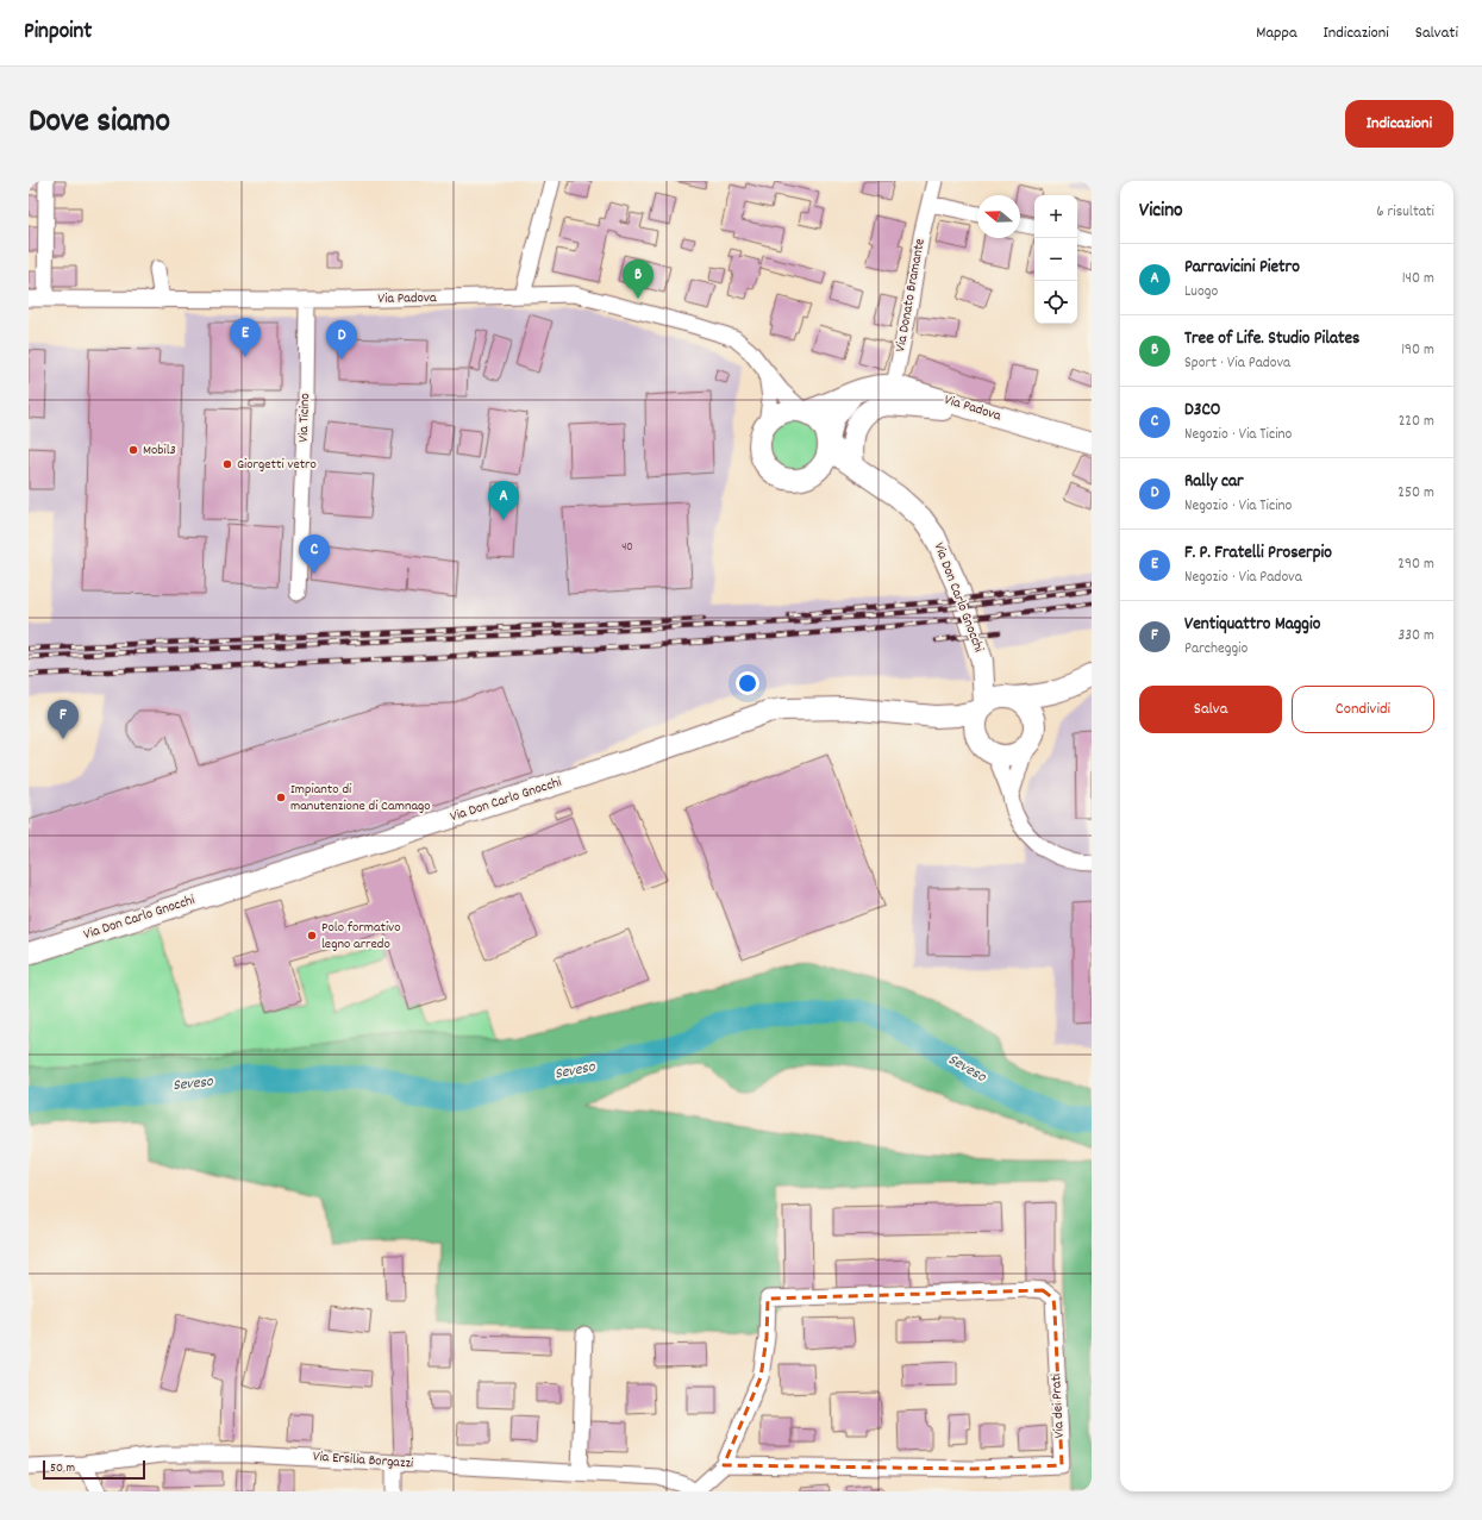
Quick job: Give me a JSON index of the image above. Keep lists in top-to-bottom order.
{
  "streets": {
    "street": [
      "Via Donato Bramante",
      "Via Padova",
      "Via Ticino",
      "Via Don Carlo Gnocchi",
      "Via dei Prati",
      "Via Ersilia Borgazzi"
    ]
  },
  "crossings": [
    ["Via Donato Bramante", "Via Padova"],
    ["Via Padova", "Via Ticino"],
    ["Via Padova", "Via Don Carlo Gnocchi"]
  ],
  "water": ["Seveso"],
  "places": [
    "Mobil3",
    "Giorgetti vetro",
    "Impianto di manutenzione di Camnago",
    "Polo formativo legno arredo"
  ],
  "house_numbers": ["40"],
  "scale_bar": "50 m",
  "north": "left",
  "page": {
    "header": "Pinpoint",
    "nav": ["Mappa", "Indicazioni", "Salvati"],
    "title": "Dove siamo",
    "buttons": [
      "Indicazioni",
      ["Salva", "Condividi"]
    ],
    "heading": ["Vicino", "6 risultati"],
    "map_buttons": ["+", "−"],
    "list": [
      {
        "mark": "A",
        "name": "Parravicini Pietro",
        "note": "Luogo",
        "value": "140 m"
      },
      {
        "mark": "B",
        "name": "Tree of Life. Studio Pilates",
        "note": "Sport · Via Padova",
        "value": "190 m"
      },
      {
        "mark": "C",
        "name": "D3CO",
        "note": "Negozio · Via Ticino",
        "value": "220 m"
      },
      {
        "mark": "D",
        "name": "Rally car",
        "note": "Negozio · Via Ticino",
        "value": "250 m"
      },
      {
        "mark": "E",
        "name": "F. P. Fratelli Proserpio",
        "note": "Negozio · Via Padova",
        "value": "290 m"
      },
      {
        "mark": "F",
        "name": "Ventiquattro Maggio",
        "note": "Parcheggio",
        "value": "330 m"
      }
    ],
    "pins": [
      "B",
      "E",
      "D",
      "A",
      "C",
      "F"
    ],
    "scale": "50 m"
  }
}
